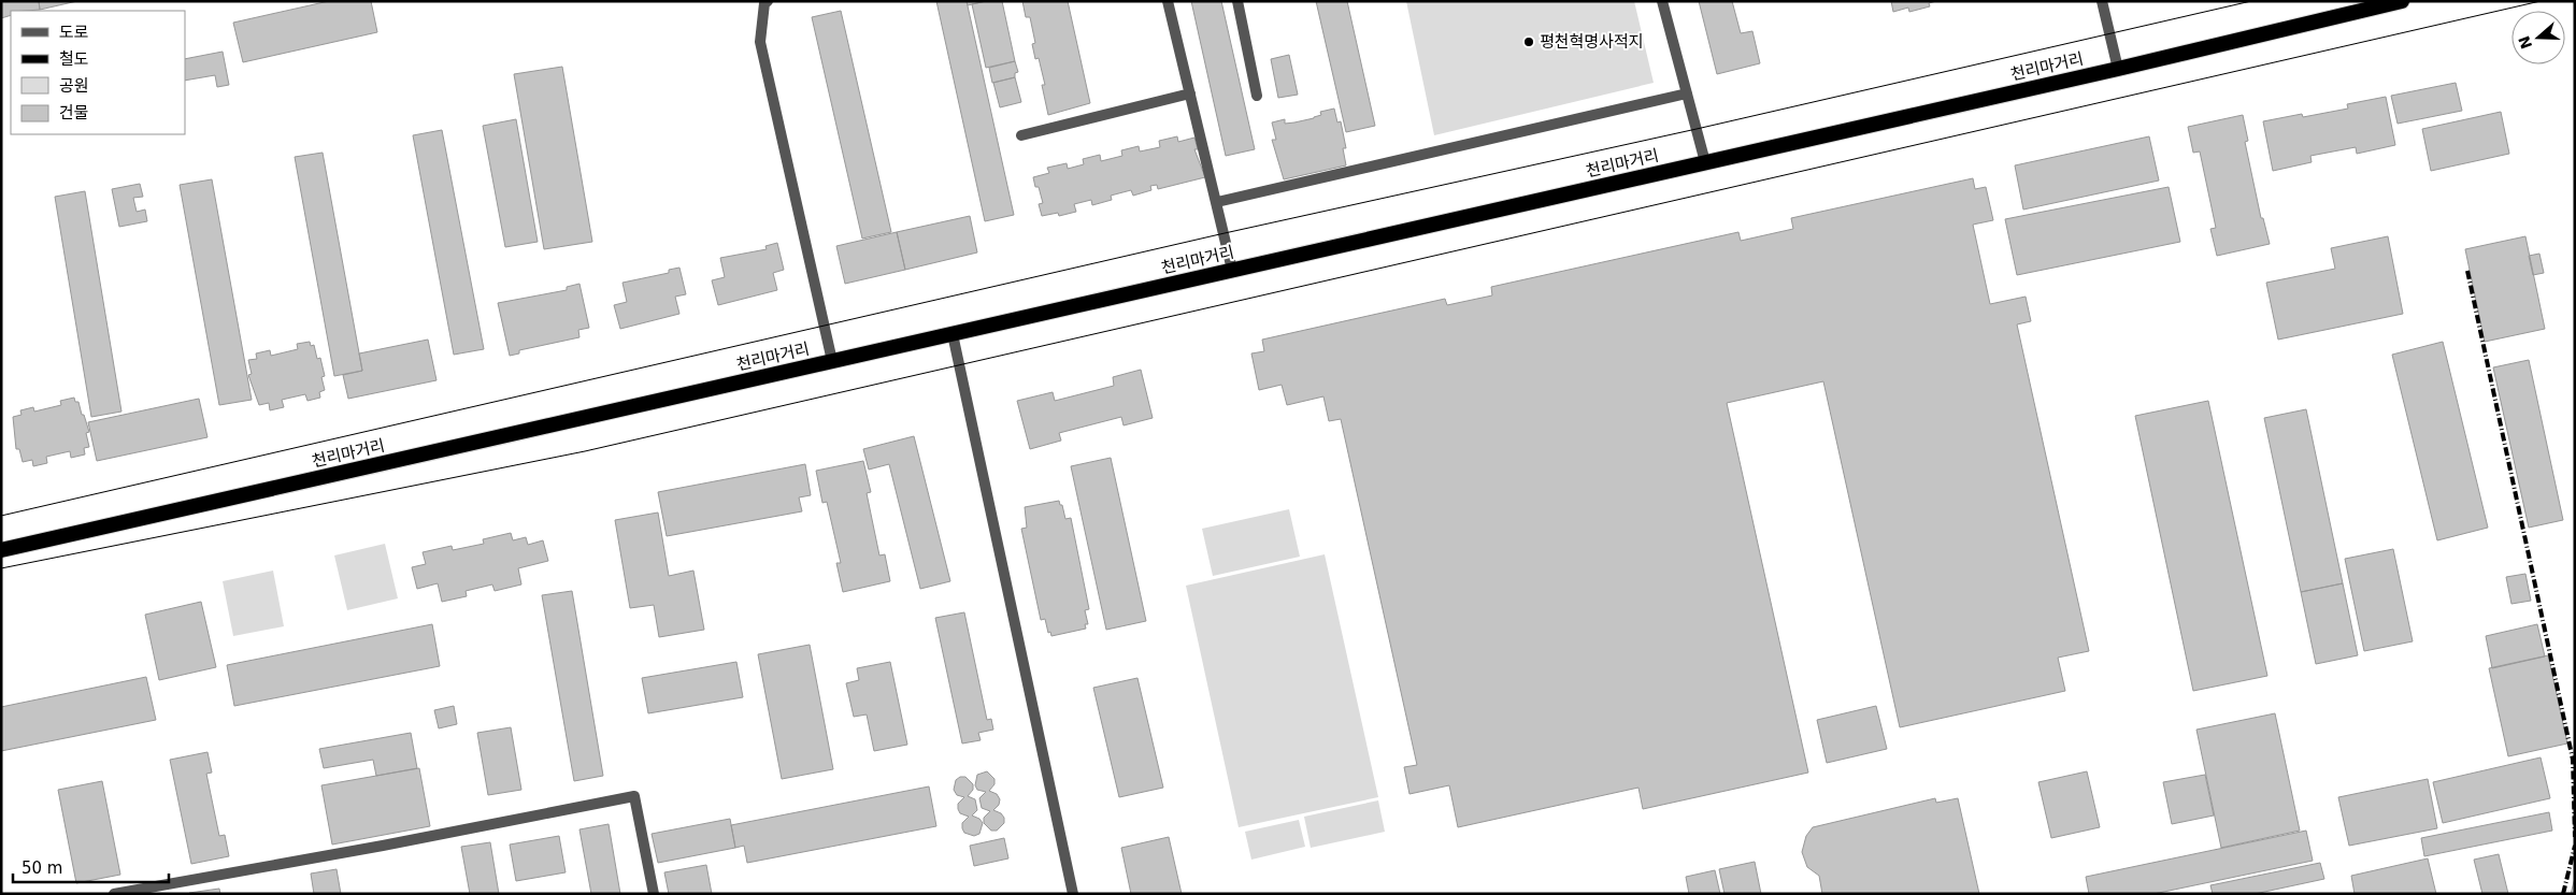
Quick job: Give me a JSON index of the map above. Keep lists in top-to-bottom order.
{
  "streets": {
    "highway": ["천리마거리"]
  },
  "places": ["평천혁명사적지"],
  "legend": [
    "도로",
    "철도",
    "공원",
    "건물"
  ],
  "scale_bar": "50 m",
  "north": "left"
}
